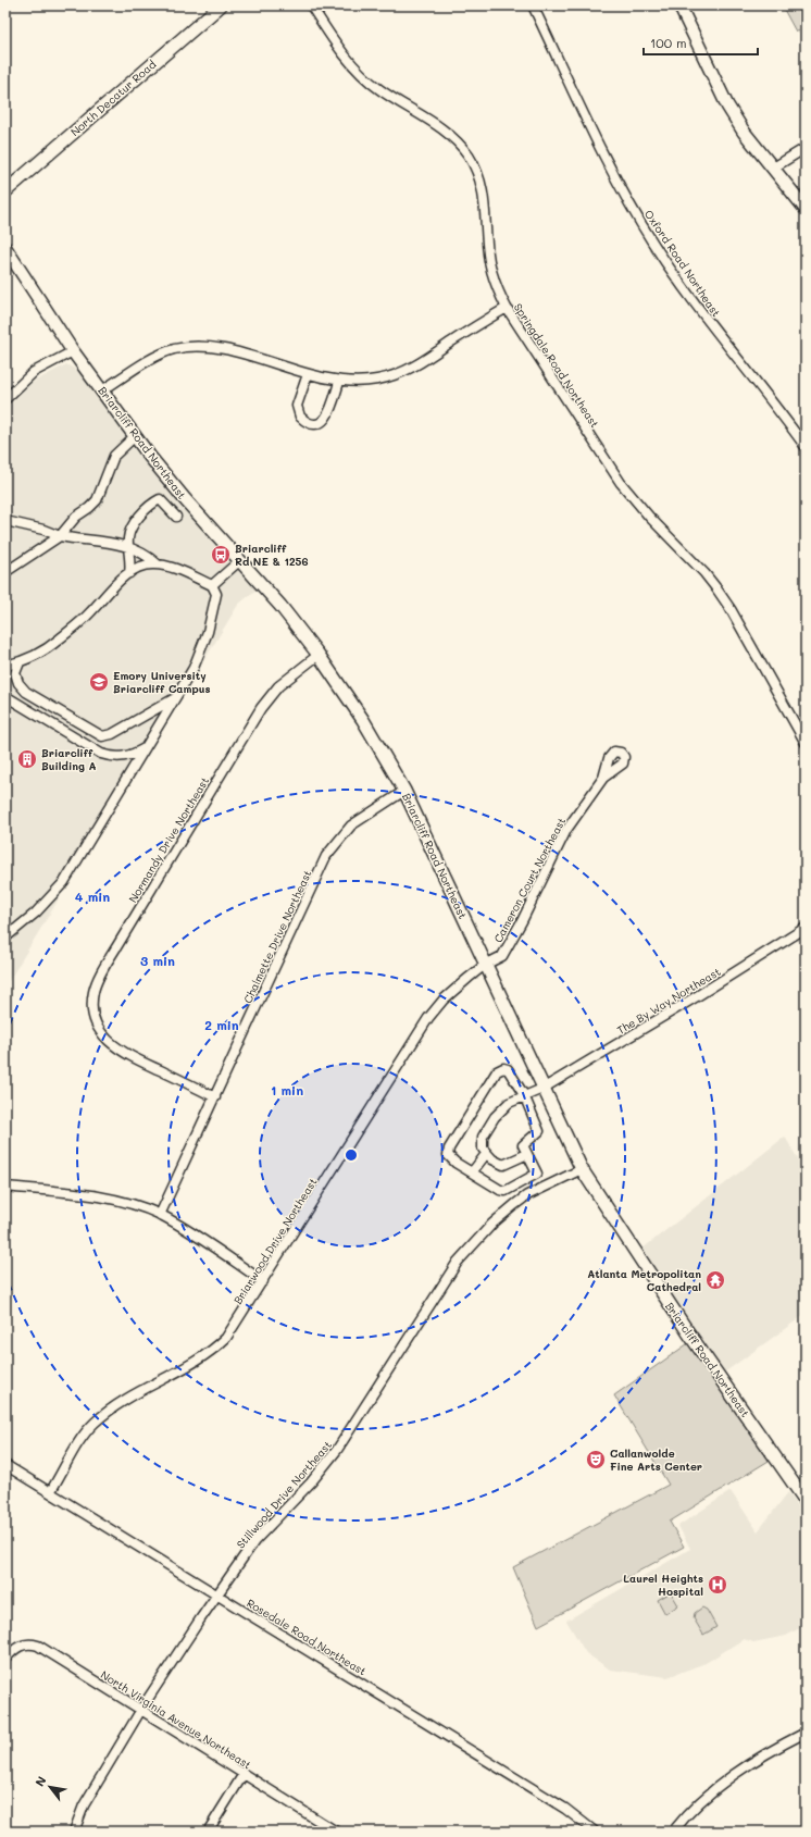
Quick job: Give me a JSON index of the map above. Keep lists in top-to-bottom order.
{
  "streets": {
    "main road": ["North Decatur Road", "Briarcliff Road Northeast"],
    "street": [
      "Oxford Road Northeast",
      "Springdale Road Northeast",
      "Normandy Drive Northeast",
      "Cameron Court Northeast",
      "Chalmette Drive Northeast",
      "The By Way Northeast",
      "Briarwood Drive Northeast",
      "Stillwood Drive Northeast",
      "Rosedale Road Northeast",
      "North Virginia Avenue Northeast"
    ]
  },
  "crossings": [
    ["Briarcliff Road Northeast", "Normandy Drive Northeast"],
    ["Briarcliff Road Northeast", "Cameron Court Northeast"],
    ["Briarcliff Road Northeast", "Chalmette Drive Northeast"],
    ["Briarcliff Road Northeast", "The By Way Northeast"],
    ["Briarcliff Road Northeast", "Briarwood Drive Northeast"],
    ["Briarcliff Road Northeast", "Stillwood Drive Northeast"],
    ["Normandy Drive Northeast", "Chalmette Drive Northeast"],
    ["Cameron Court Northeast", "Briarwood Drive Northeast"],
    ["Briarwood Drive Northeast", "Rosedale Road Northeast"],
    ["Stillwood Drive Northeast", "Rosedale Road Northeast"],
    ["Stillwood Drive Northeast", "North Virginia Avenue Northeast"]
  ],
  "places": {
    "bus stop": ["Briarcliff Rd NE & 1256"],
    "school or university": ["Emory University Briarcliff Campus"],
    "building": ["Briarcliff Building A"],
    "temple": ["Atlanta Metropolitan Cathedral"],
    "theatre": ["Callanwolde Fine Arts Center"],
    "hospital": ["Laurel Heights Hospital"]
  },
  "scale_bar": "100 m",
  "north": "top left",
  "rings": [
    "4 min",
    "3 min",
    "2 min",
    "1 min"
  ]
}
